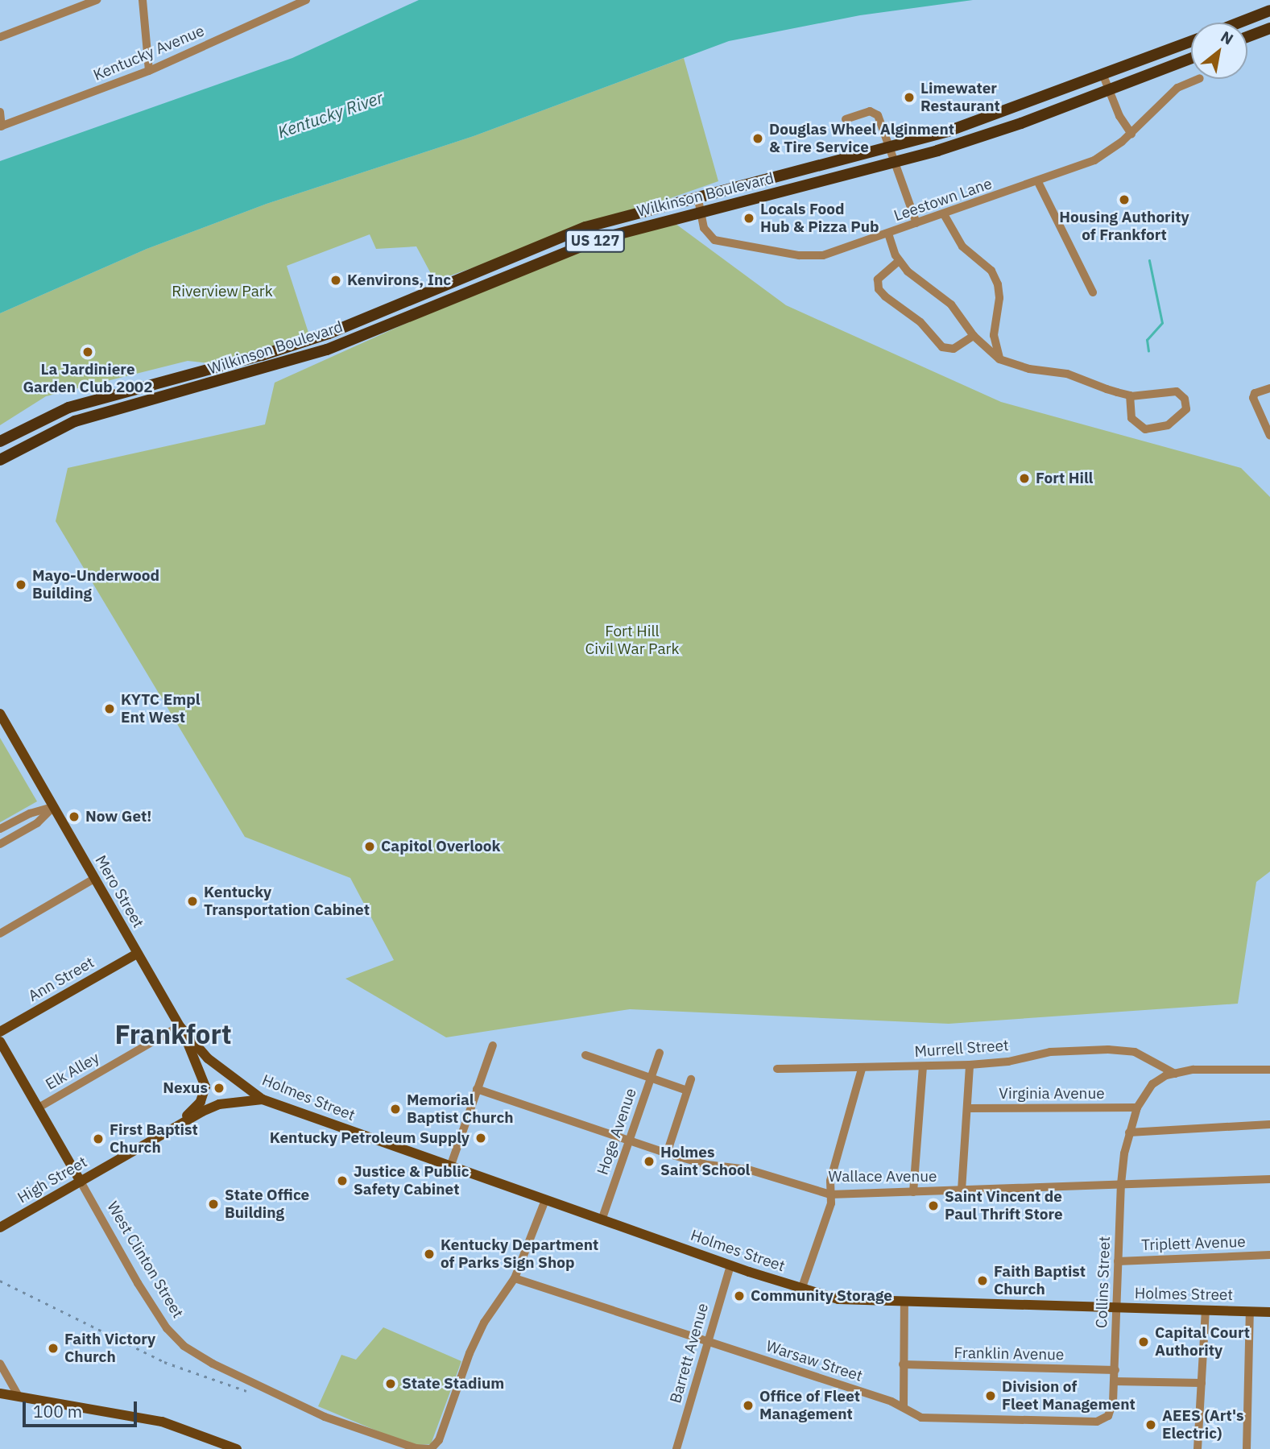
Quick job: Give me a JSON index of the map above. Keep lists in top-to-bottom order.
{
  "streets": {
    "highway": ["Wilkinson Boulevard", "US 127"],
    "main road": [
      "Mero Street",
      "Ann Street",
      "Holmes Street",
      "High Street",
      "West Clinton Street"
    ],
    "street": [
      "Kentucky Avenue",
      "Leestown Lane",
      "Murrell Street",
      "Elk Alley",
      "Virginia Avenue",
      "Hoge Avenue",
      "Wallace Avenue",
      "Triplett Avenue",
      "Collins Street",
      "Barrett Avenue",
      "Franklin Avenue",
      "Warsaw Street"
    ]
  },
  "crossings": [
    ["Wilkinson Boulevard", "Leestown Lane"],
    ["Mero Street", "Ann Street"],
    ["Mero Street", "Elk Alley"],
    ["Mero Street", "Holmes Street"],
    ["Mero Street", "High Street"],
    ["Murrell Street", "Collins Street"],
    ["Elk Alley", "High Street"],
    ["Elk Alley", "West Clinton Street"],
    ["Virginia Avenue", "Collins Street"],
    ["Holmes Street", "Hoge Avenue"],
    ["Holmes Street", "High Street"],
    ["Holmes Street", "Collins Street"],
    ["Holmes Street", "Barrett Avenue"],
    ["Hoge Avenue", "Wallace Avenue"],
    ["Wallace Avenue", "Collins Street"],
    ["High Street", "West Clinton Street"],
    ["Triplett Avenue", "Collins Street"],
    ["Collins Street", "Franklin Avenue"],
    ["Collins Street", "Warsaw Street"],
    ["Barrett Avenue", "Warsaw Street"]
  ],
  "districts": ["Frankfort"],
  "water": ["Kentucky River"],
  "parks": ["Riverview Park", "Fort Hill Civil War Park"],
  "places": [
    "Limewater Restaurant",
    "Douglas Wheel Alginment & Tire Service",
    "Housing Authority of Frankfort",
    "Locals Food Hub & Pizza Pub",
    "Kenvirons, Inc",
    "La Jardiniere Garden Club 2002",
    "Fort Hill",
    "Mayo-Underwood Building",
    "KYTC Empl Ent West",
    "Now Get!",
    "Capitol Overlook",
    "Kentucky Transportation Cabinet",
    "Nexus",
    "Memorial Baptist Church",
    "Kentucky Petroleum Supply",
    "First Baptist Church",
    "Holmes Saint School",
    "Justice & Public Safety Cabinet",
    "State Office Building",
    "Saint Vincent de Paul Thrift Store",
    "Kentucky Department of Parks Sign Shop",
    "Faith Baptist Church",
    "Community Storage",
    "Capital Court Authority",
    "Faith Victory Church",
    "State Stadium",
    "Division of Fleet Management",
    "Office of Fleet Management",
    "AEES (Art's Electric)"
  ],
  "scale_bar": "100 m",
  "north": "top right"
}
